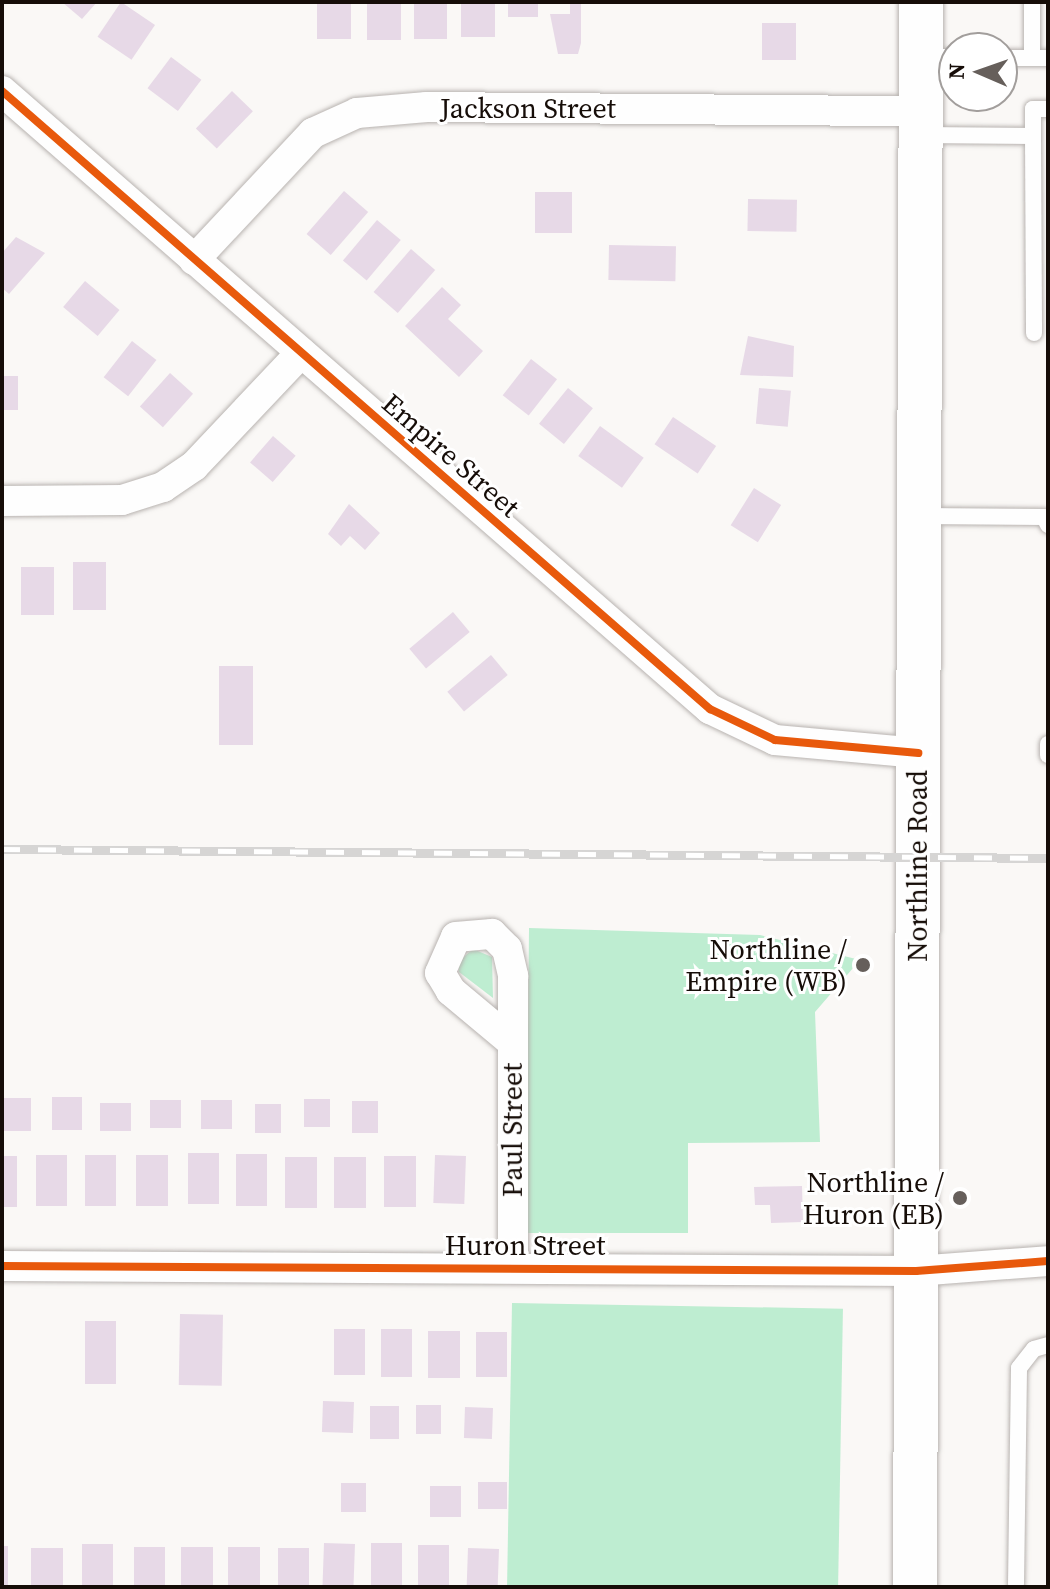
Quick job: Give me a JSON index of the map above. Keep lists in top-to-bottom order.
{
  "streets": {
    "main road": ["Northline Road"],
    "street": [
      "Jackson Street",
      "Empire Street",
      "Paul Street",
      "Huron Street"
    ]
  },
  "crossings": [
    ["Jackson Street", "Empire Street"],
    ["Jackson Street", "Northline Road"],
    ["Empire Street", "Northline Road"],
    ["Northline Road", "Huron Street"],
    ["Paul Street", "Huron Street"]
  ],
  "places": ["Northline / Empire (WB)", "Northline / Huron (EB)"],
  "north": "left"
}
